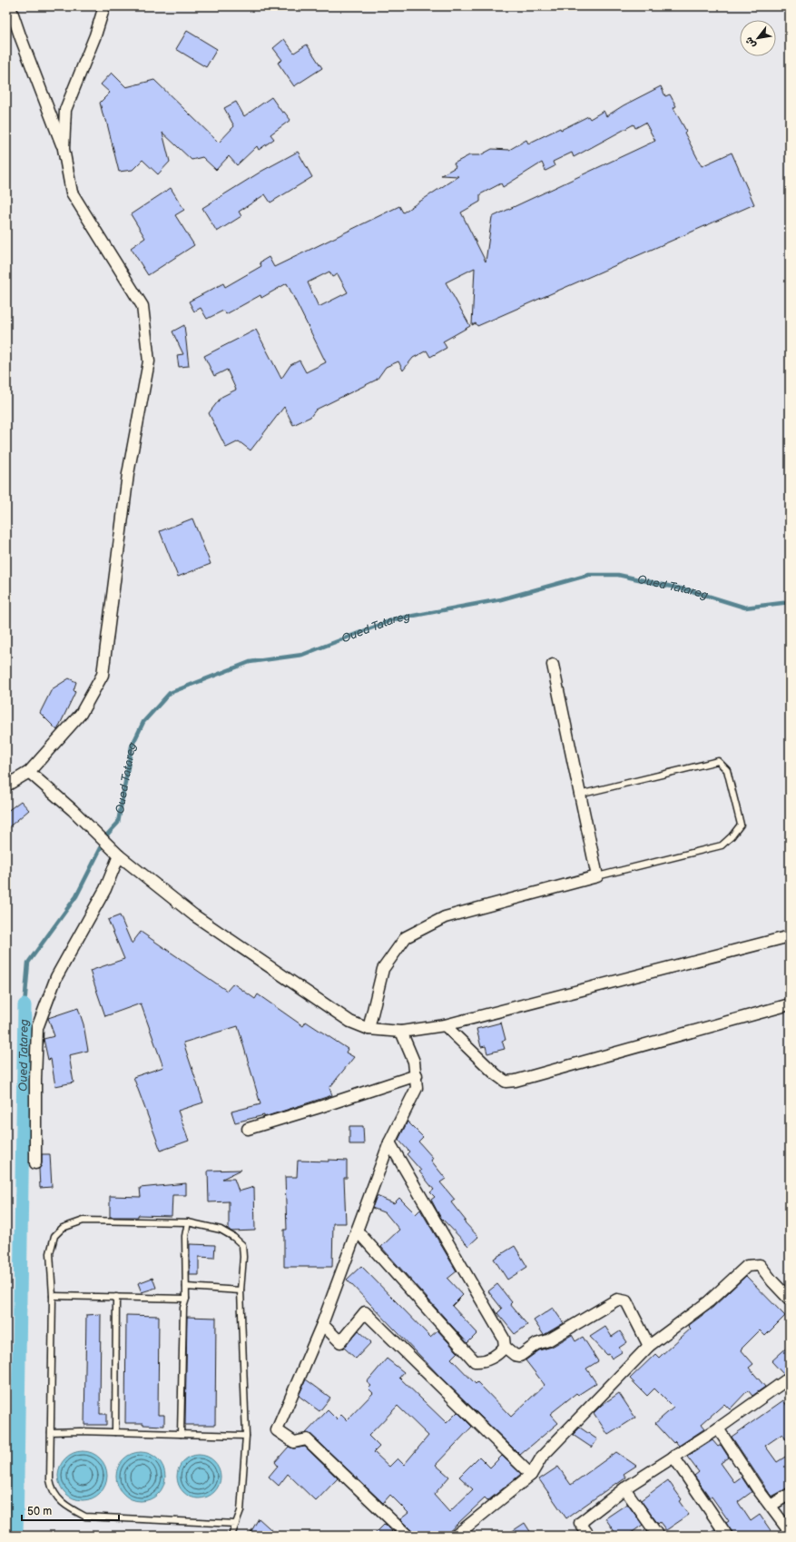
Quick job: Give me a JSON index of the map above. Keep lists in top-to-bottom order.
{
  "water": ["Oued Tatareg"],
  "scale_bar": "50 m",
  "north": "bottom left"
}
